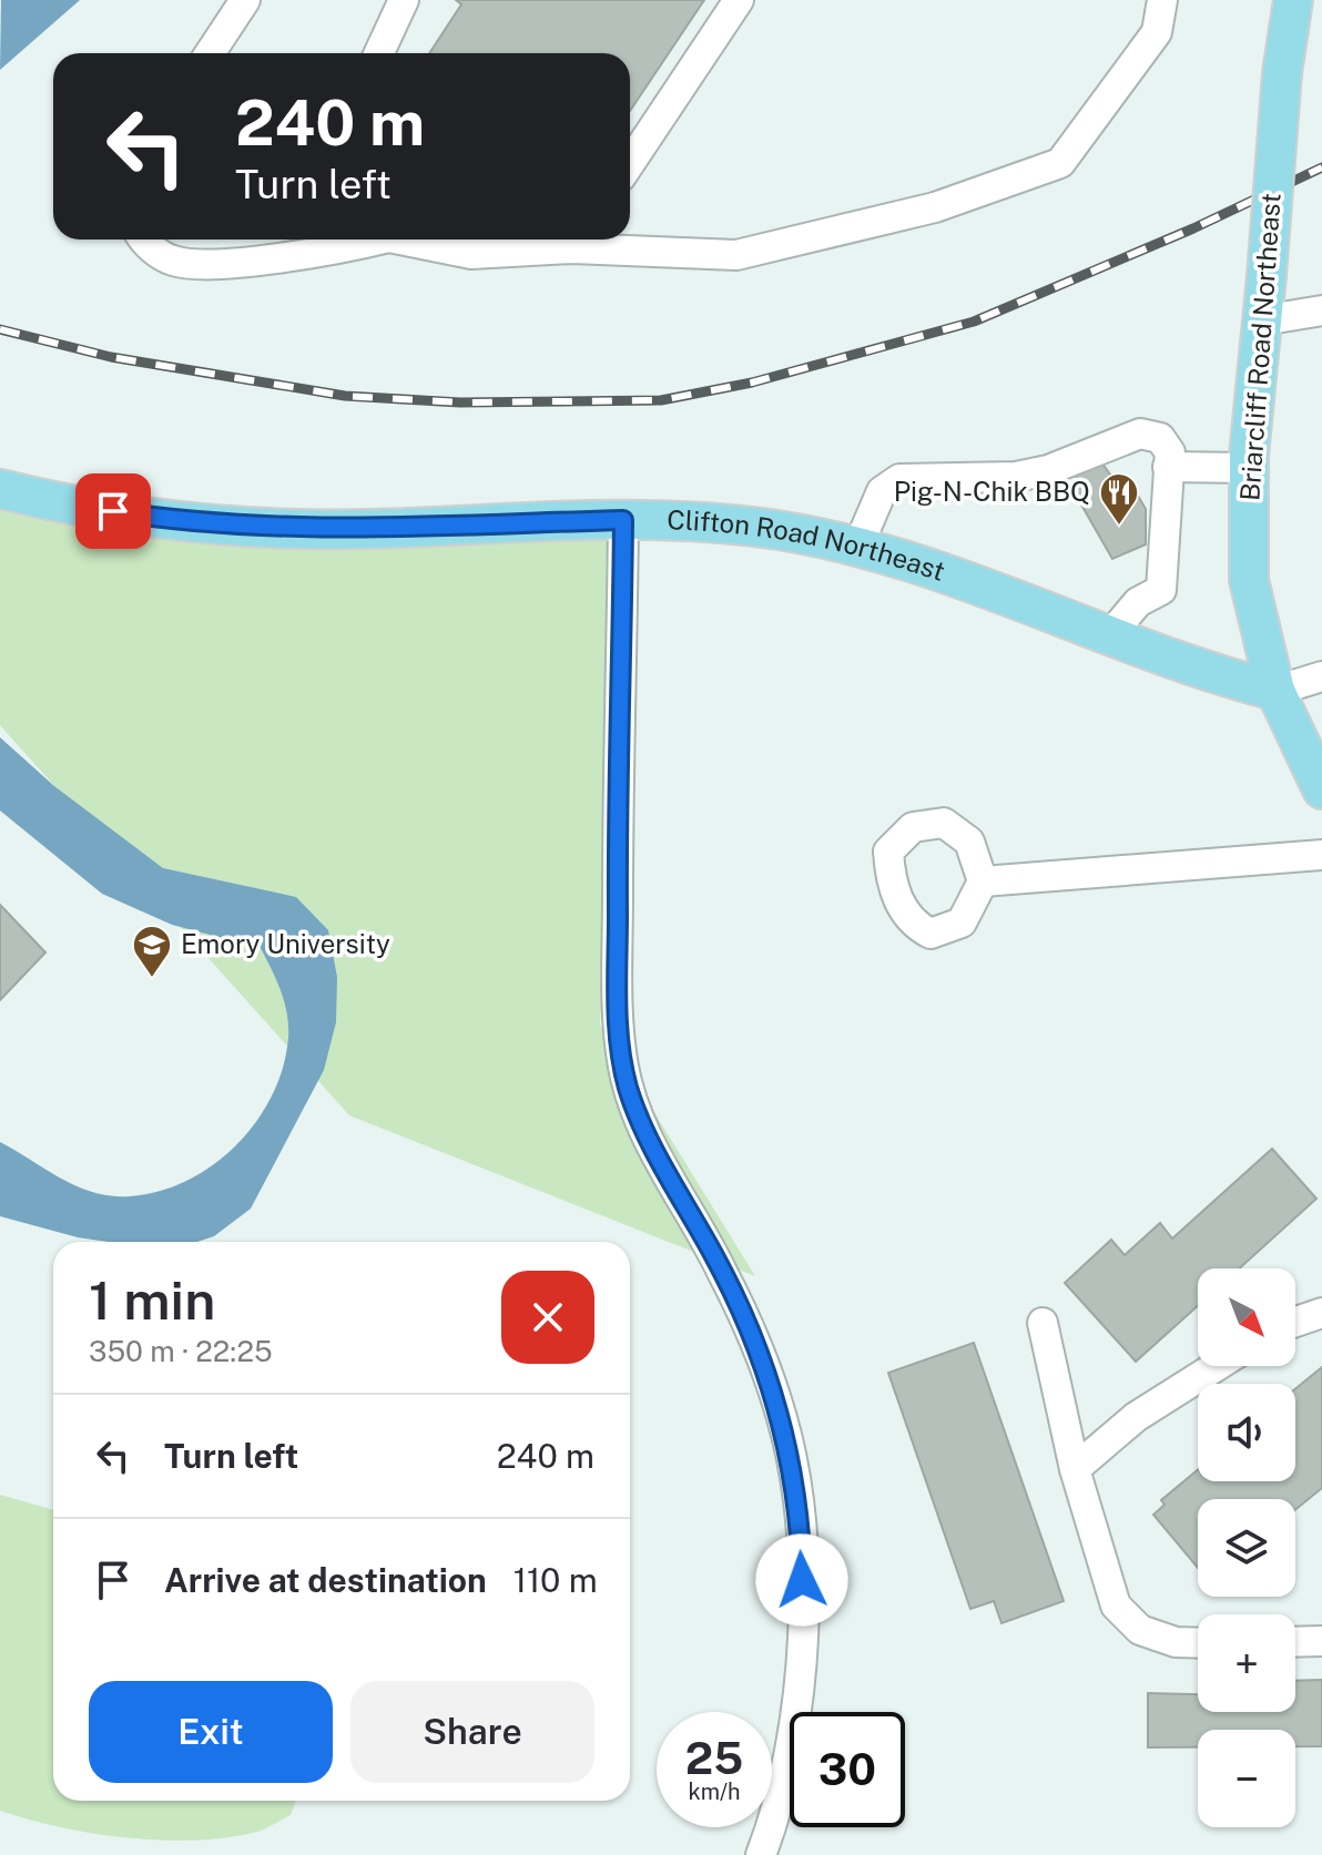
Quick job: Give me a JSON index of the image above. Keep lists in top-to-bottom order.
{
  "streets": {
    "main road": ["Briarcliff Road Northeast", "Clifton Road Northeast"]
  },
  "crossings": [
    ["Briarcliff Road Northeast", "Clifton Road Northeast"]
  ],
  "places": {
    "restaurant": ["Pig-N-Chik BBQ"],
    "school or university": ["Emory University"]
  },
  "north": "bottom right",
  "page": {
    "turn": ["240 m", "Turn left"],
    "heading": ["1 min", "350 m · 22:25"],
    "map_buttons": ["+", "−"],
    "list": [
      {
        "name": "Turn left",
        "value": "240 m"
      },
      {
        "name": "Arrive at destination",
        "value": "110 m"
      }
    ],
    "buttons": ["Exit", "Share"],
    "speed": "25 km/h",
    "limit": "30"
  }
}
